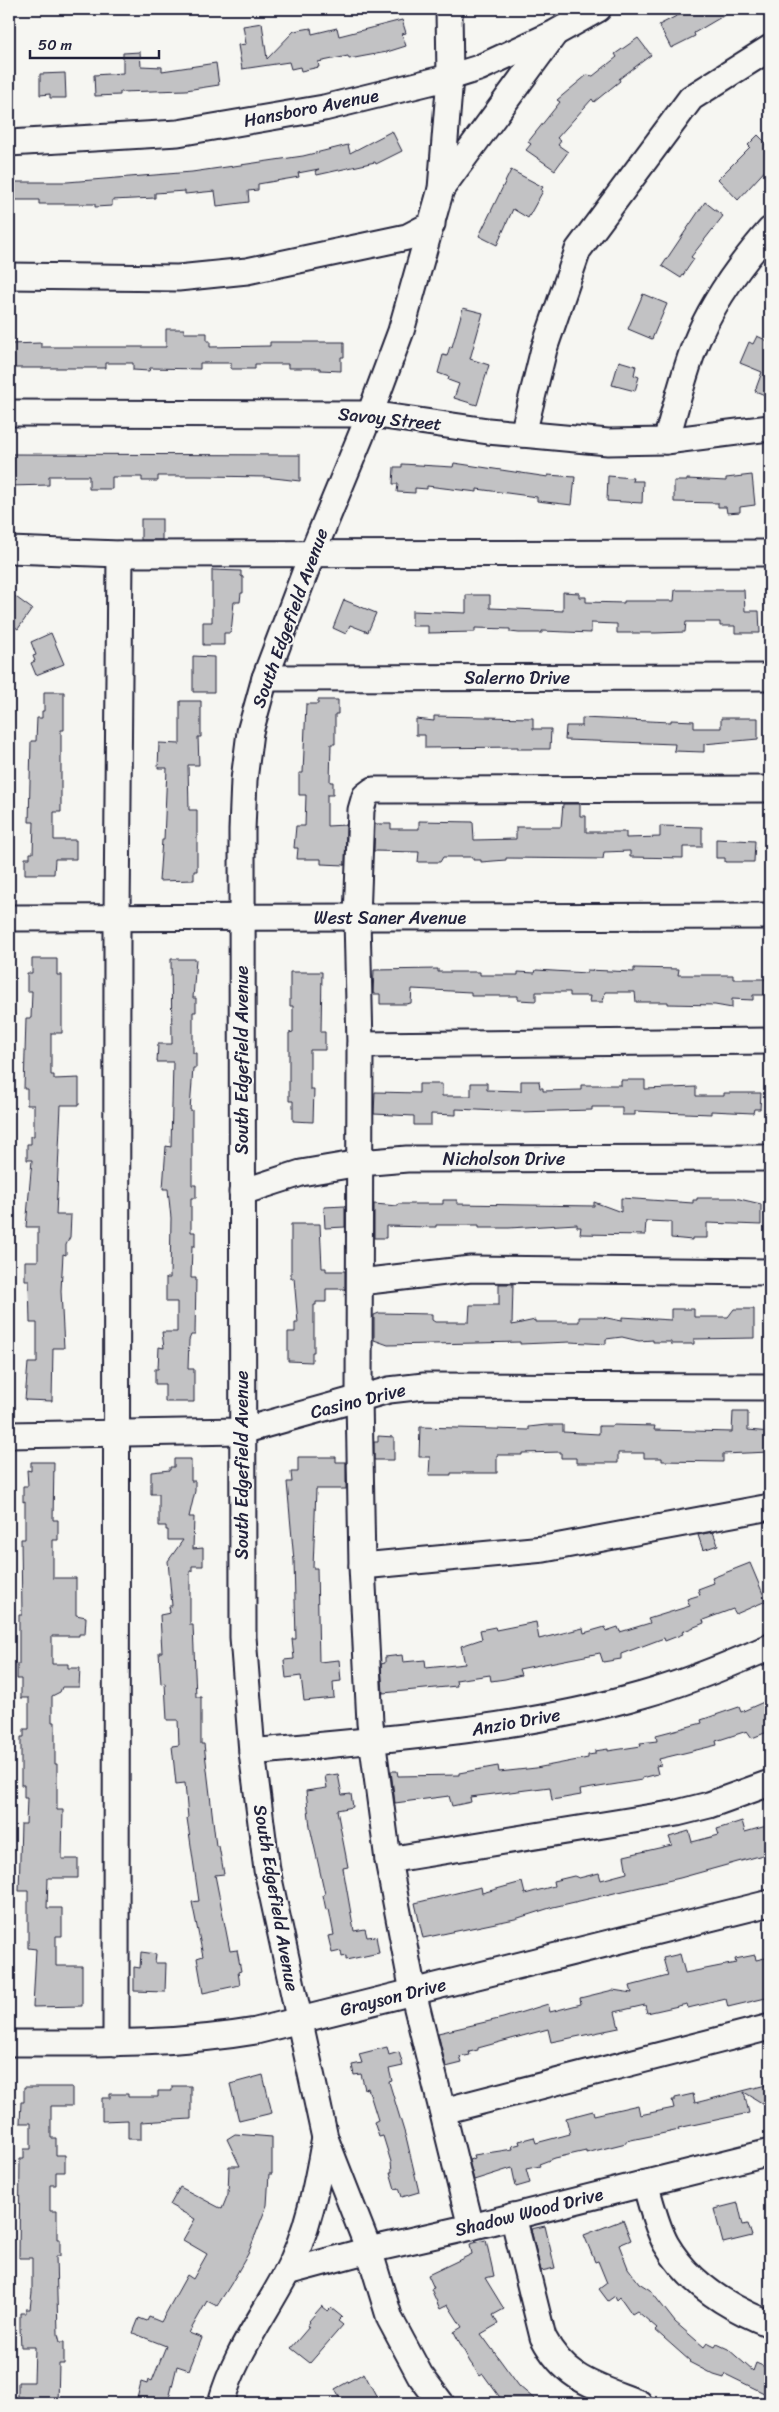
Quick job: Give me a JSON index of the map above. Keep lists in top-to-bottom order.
{
  "streets": {
    "street": [
      "Hansboro Avenue",
      "Savoy Street",
      "South Edgefield Avenue",
      "Salerno Drive",
      "West Saner Avenue",
      "Nicholson Drive",
      "Casino Drive",
      "Anzio Drive",
      "Grayson Drive",
      "Shadow Wood Drive"
    ]
  },
  "crossings": [
    ["Hansboro Avenue", "South Edgefield Avenue"],
    ["Savoy Street", "South Edgefield Avenue"],
    ["South Edgefield Avenue", "Salerno Drive"],
    ["South Edgefield Avenue", "West Saner Avenue"],
    ["South Edgefield Avenue", "Nicholson Drive"],
    ["South Edgefield Avenue", "Casino Drive"],
    ["South Edgefield Avenue", "Anzio Drive"],
    ["South Edgefield Avenue", "Grayson Drive"],
    ["South Edgefield Avenue", "Shadow Wood Drive"]
  ],
  "scale_bar": "50 m"
}
